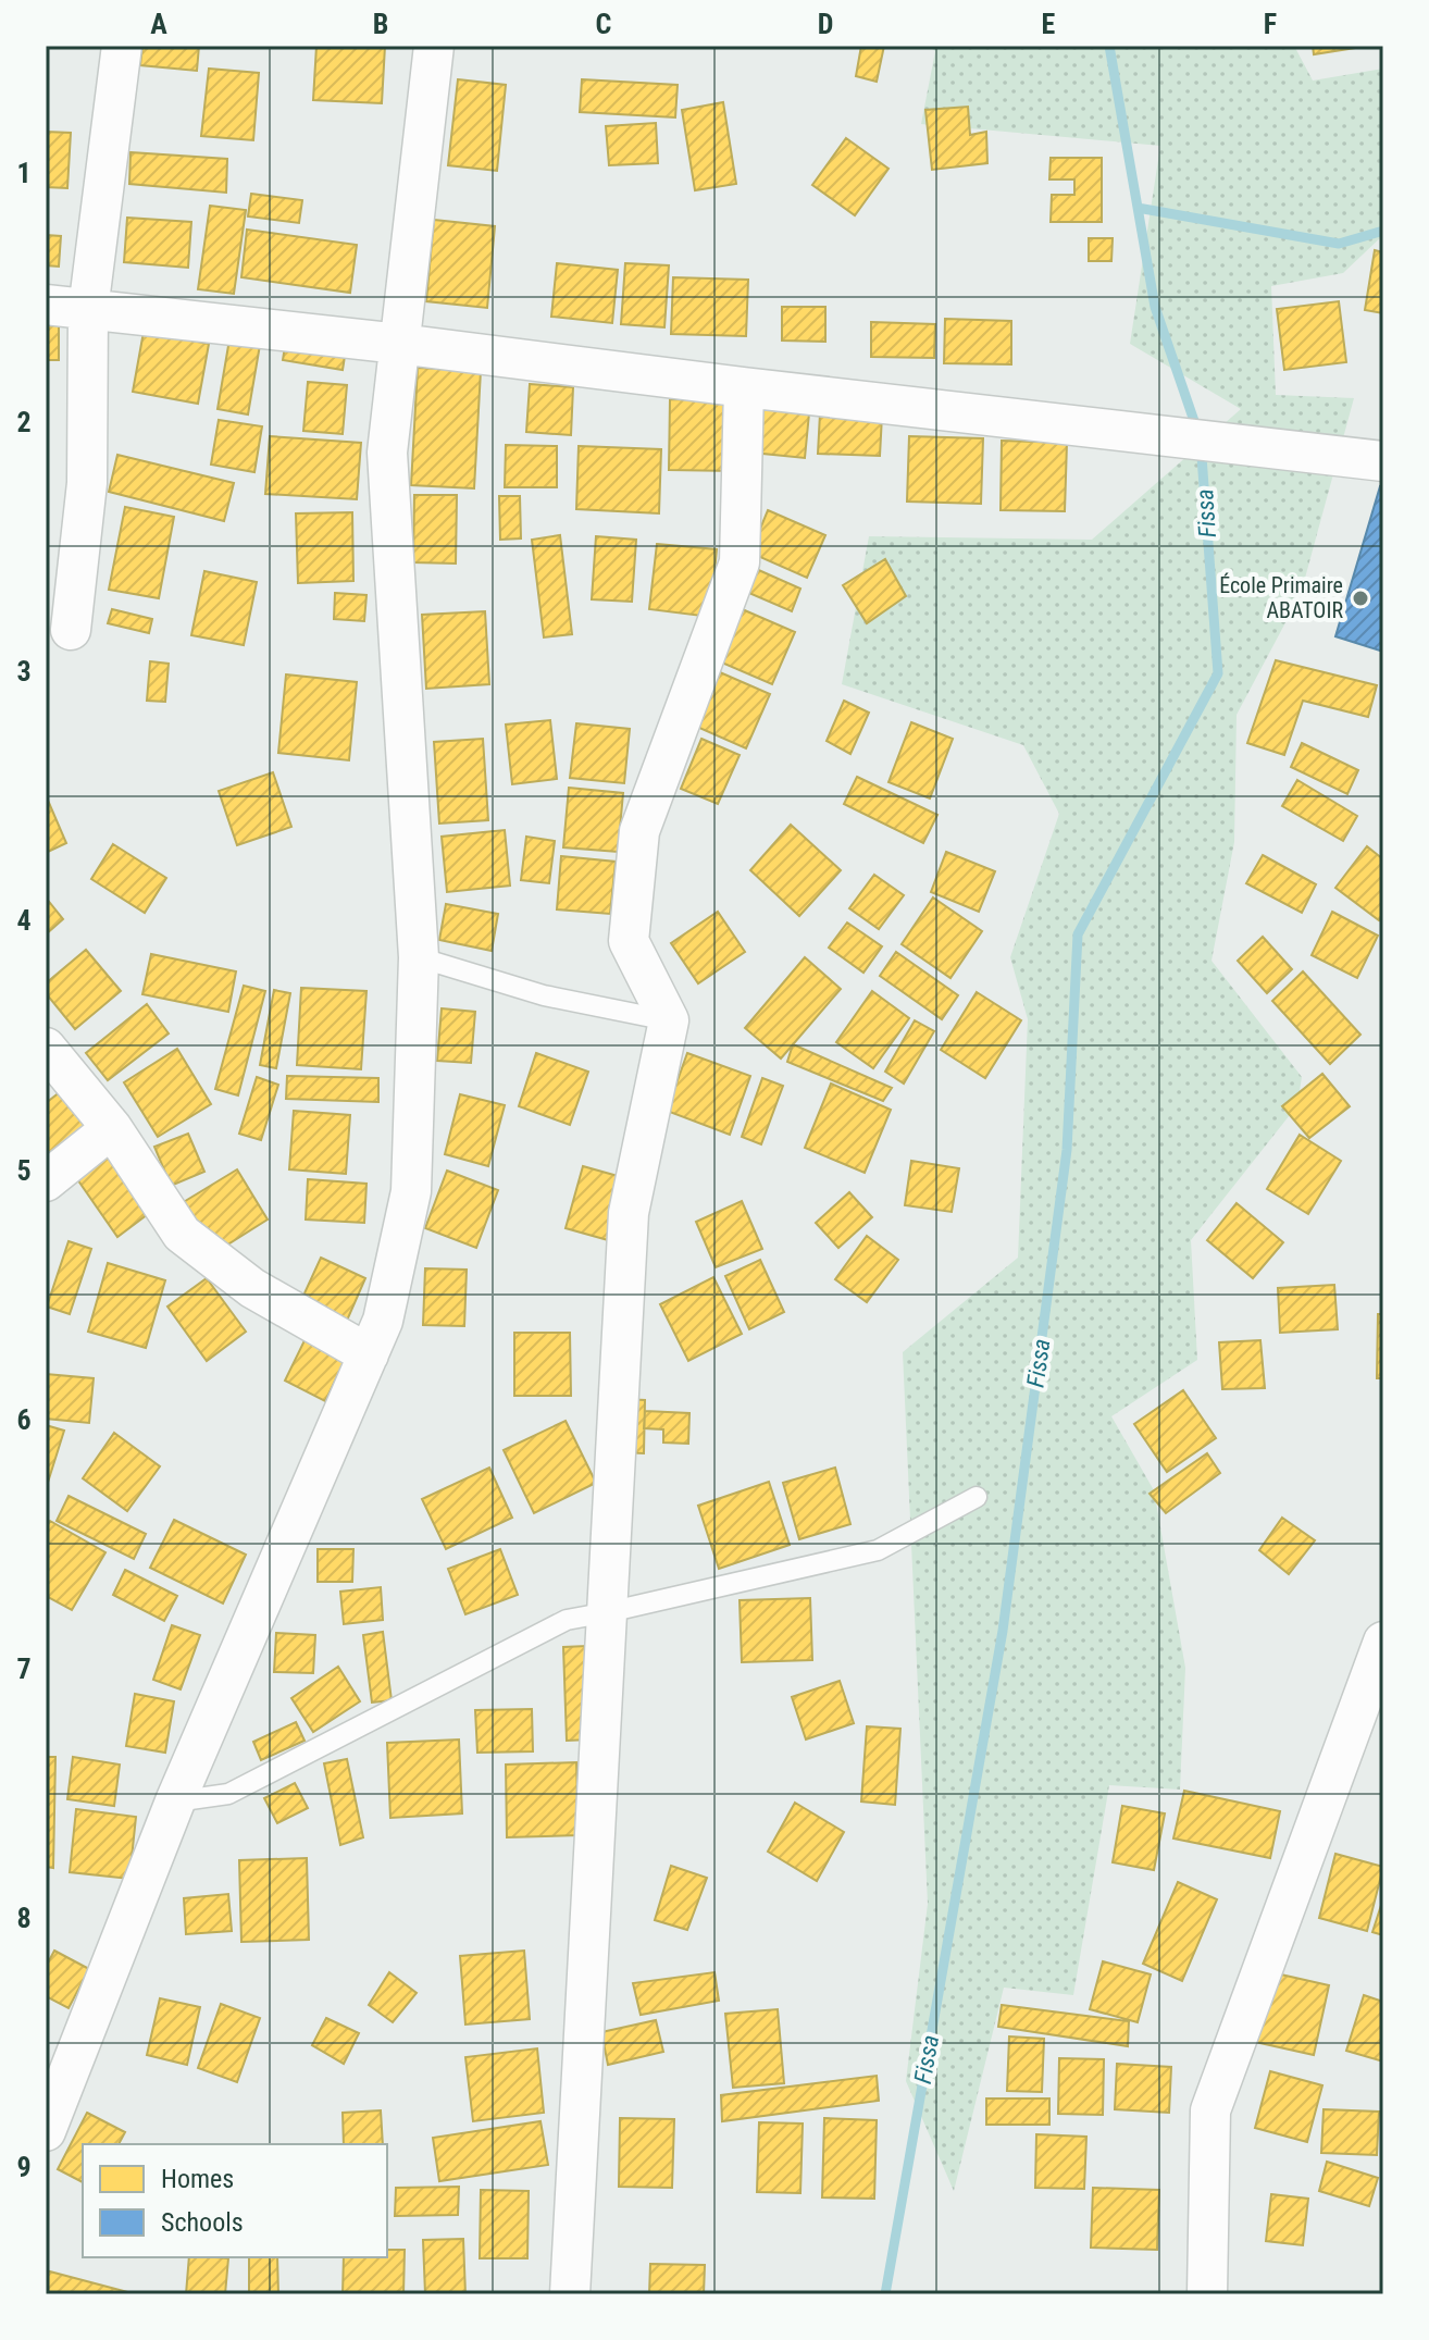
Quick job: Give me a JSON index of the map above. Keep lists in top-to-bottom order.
{
  "water": ["Fissa"],
  "places": ["École Primaire ABATOIR"],
  "legend": ["Homes", "Schools"],
  "grid": {
    "columns": [
      "A",
      "B",
      "C",
      "D",
      "E",
      "F"
    ],
    "rows": [
      "1",
      "2",
      "3",
      "4",
      "5",
      "6",
      "7",
      "8",
      "9"
    ]
  }
}
